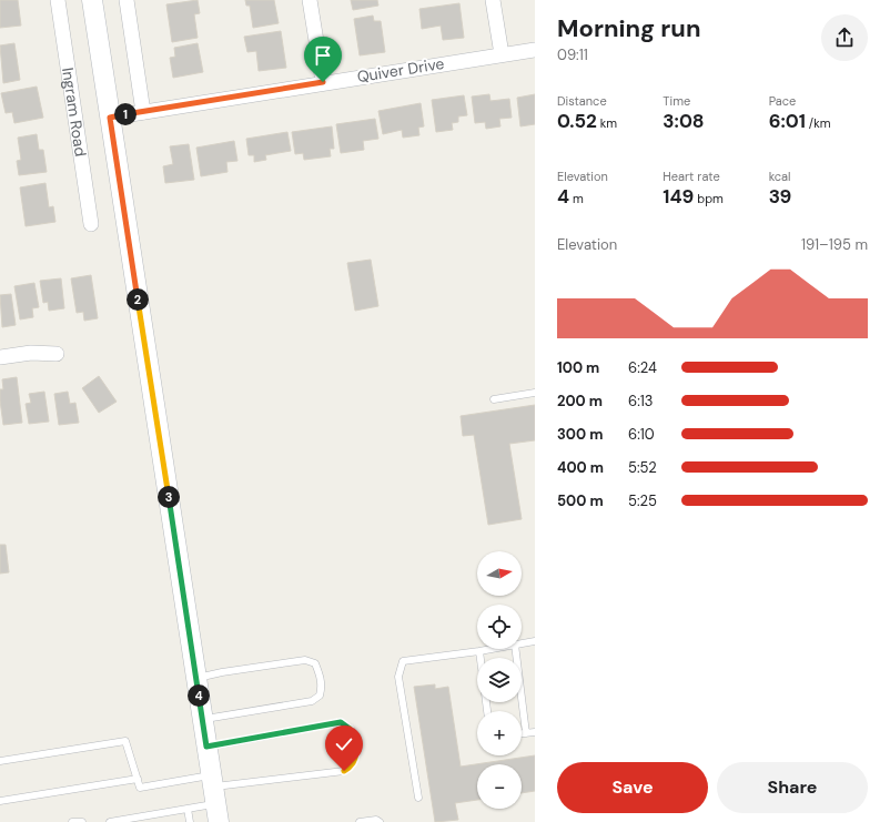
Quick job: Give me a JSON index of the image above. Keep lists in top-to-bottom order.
{
  "streets": {
    "street": ["Quiver Drive", "Ingram Road"]
  },
  "north": "right",
  "page": {
    "heading": ["Morning run", "09:11"],
    "stats": [
      ["Distance", "0.52 km"],
      ["Time", "3:08"],
      ["Pace", "6:01 /km"],
      ["Elevation", "4 m"],
      ["Heart rate", "149 bpm"],
      ["kcal", "39"]
    ],
    "pins": [
      "1",
      "2",
      "3",
      "4"
    ],
    "chart": ["Elevation", "191–195 m"],
    "list": [
      {
        "name": "100 m",
        "note": "6:24"
      },
      {
        "name": "200 m",
        "note": "6:13"
      },
      {
        "name": "300 m",
        "note": "6:10"
      },
      {
        "name": "400 m",
        "note": "5:52"
      },
      {
        "name": "500 m",
        "note": "5:25"
      }
    ],
    "map_buttons": ["+", "−"],
    "buttons": ["Save", "Share"]
  }
}
